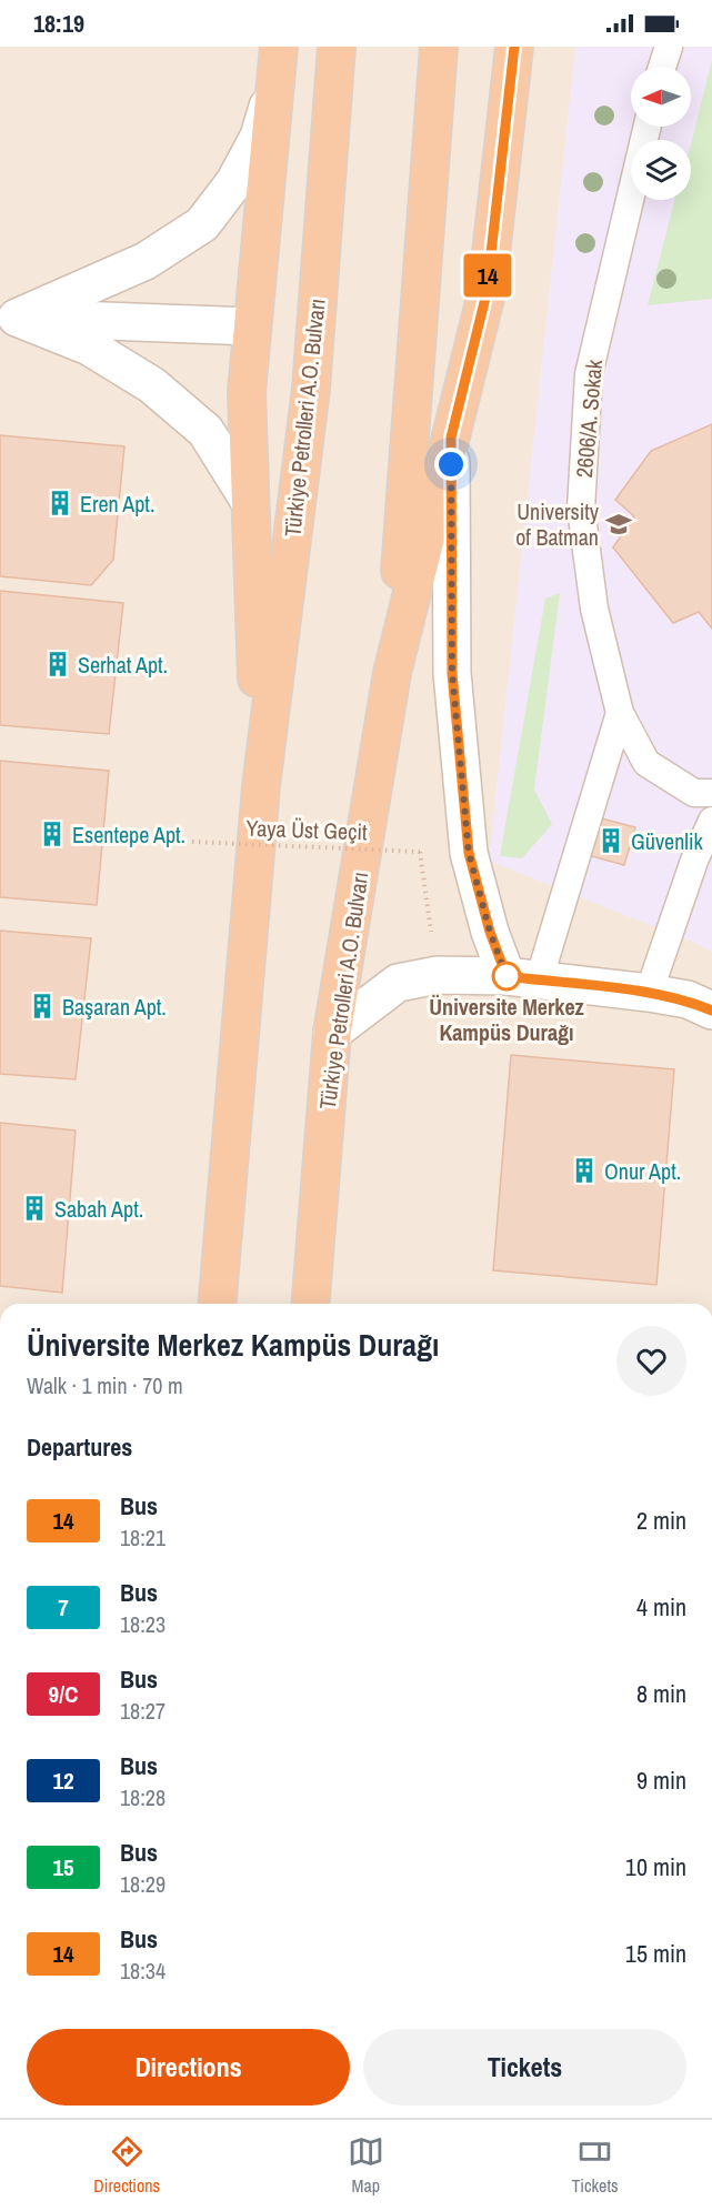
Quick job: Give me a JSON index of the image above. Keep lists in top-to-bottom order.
{
  "streets": {
    "highway": ["Türkiye Petrolleri A.O. Bulvarı"],
    "lane": ["2606/A. Sokak"],
    "path": ["Yaya Üst Geçit"]
  },
  "places": {
    "building": [
      "Eren Apt.",
      "Serhat Apt.",
      "Esentepe Apt.",
      "Güvenlik",
      "Başaran Apt.",
      "Onur Apt.",
      "Sabah Apt."
    ],
    "school or university": ["University of Batman"],
    "other": ["Üniversite Merkez Kampüs Durağı"]
  },
  "lines": ["bus line 14"],
  "north": "left",
  "page": {
    "status": "18:19",
    "on_map": "14",
    "heading": [
      ["Üniversite Merkez Kampüs Durağı", "Walk · 1 min · 70 m"],
      "Departures"
    ],
    "list": [
      {
        "mark": "14",
        "name": "Bus",
        "note": "18:21",
        "value": "2 min"
      },
      {
        "mark": "7",
        "name": "Bus",
        "note": "18:23",
        "value": "4 min"
      },
      {
        "mark": "9/C",
        "name": "Bus",
        "note": "18:27",
        "value": "8 min"
      },
      {
        "mark": "12",
        "name": "Bus",
        "note": "18:28",
        "value": "9 min"
      },
      {
        "mark": "15",
        "name": "Bus",
        "note": "18:29",
        "value": "10 min"
      },
      {
        "mark": "14",
        "name": "Bus",
        "note": "18:34",
        "value": "15 min"
      }
    ],
    "buttons": ["Directions", "Tickets"],
    "tabs": ["Directions", "Map", "Tickets"]
  }
}
